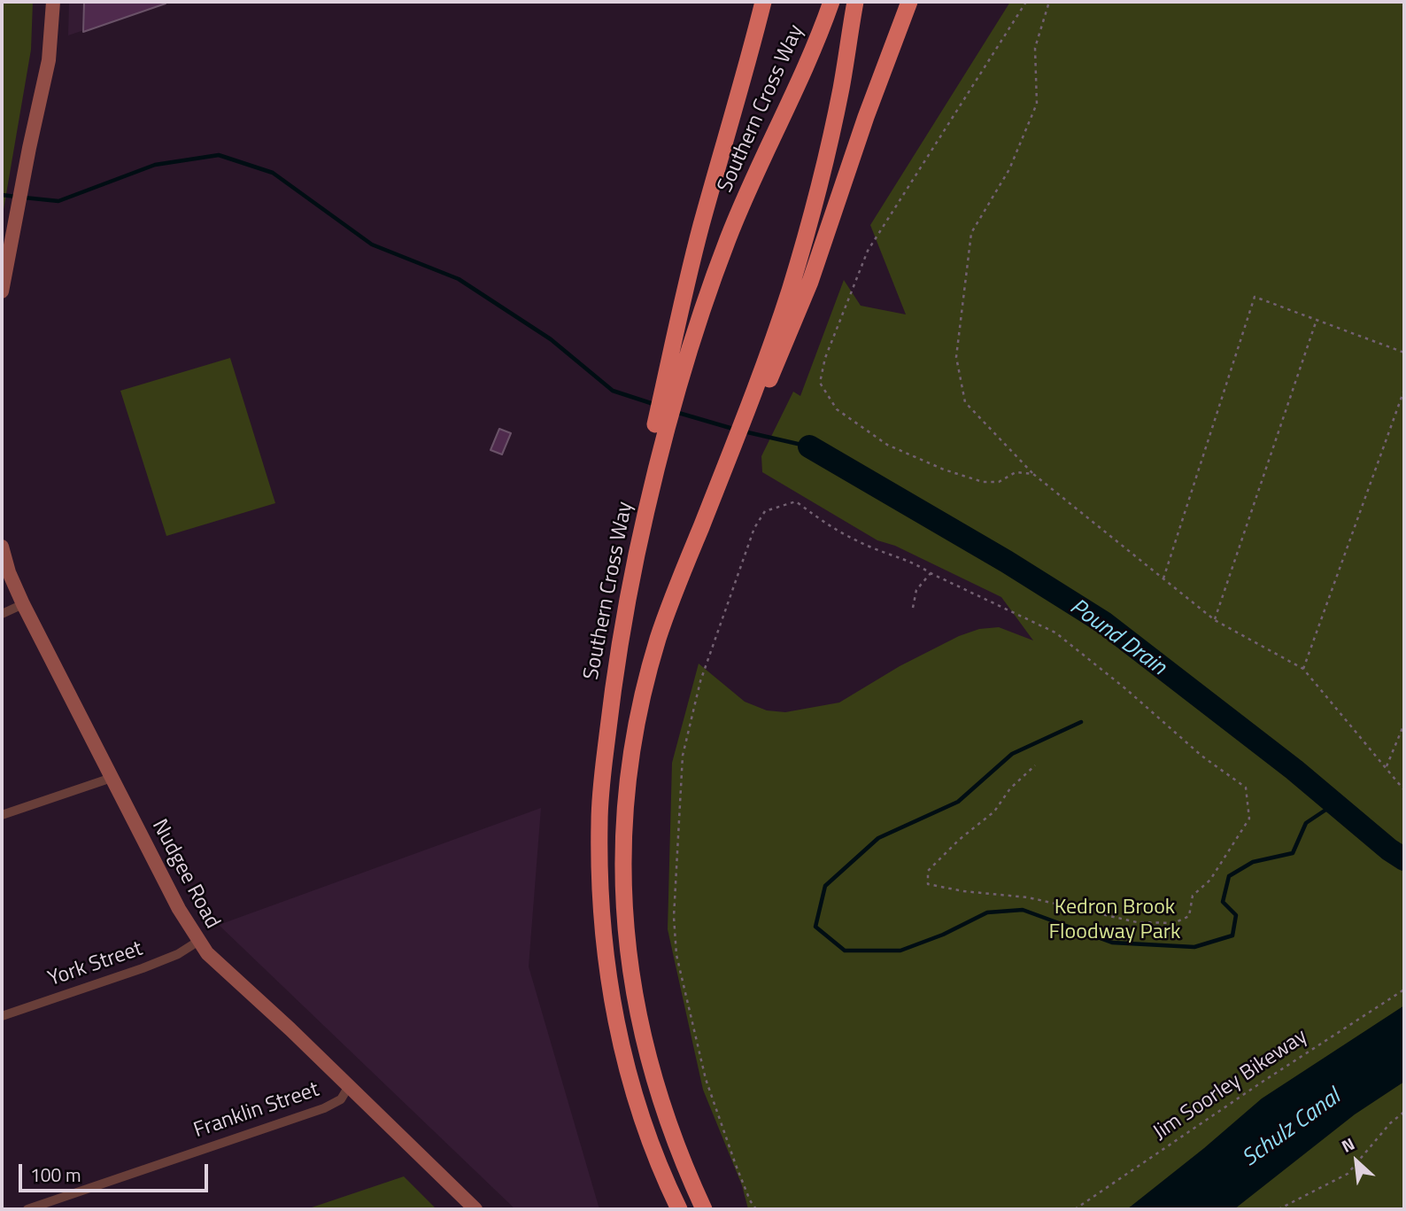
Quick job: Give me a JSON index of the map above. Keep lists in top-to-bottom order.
{
  "streets": {
    "highway": ["Southern Cross Way"],
    "main road": ["Nudgee Road"],
    "street": ["York Street", "Franklin Street"],
    "path": ["Jim Soorley Bikeway"]
  },
  "crossings": [
    ["Nudgee Road", "York Street"],
    ["Nudgee Road", "Franklin Street"]
  ],
  "water": ["Pound Drain", "Schulz Canal"],
  "parks": ["Kedron Brook Floodway Park"],
  "scale_bar": "100 m",
  "north": "top left"
}
